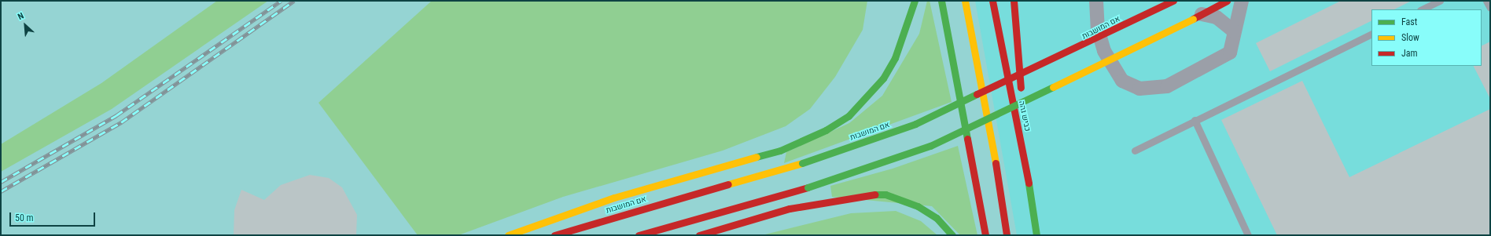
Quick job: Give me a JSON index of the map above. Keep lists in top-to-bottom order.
{
  "streets": {
    "main road": ["אם המושבות", "כביש גהה"]
  },
  "legend": ["Fast", "Slow", "Jam"],
  "scale_bar": "50 m",
  "north": "top left"
}
